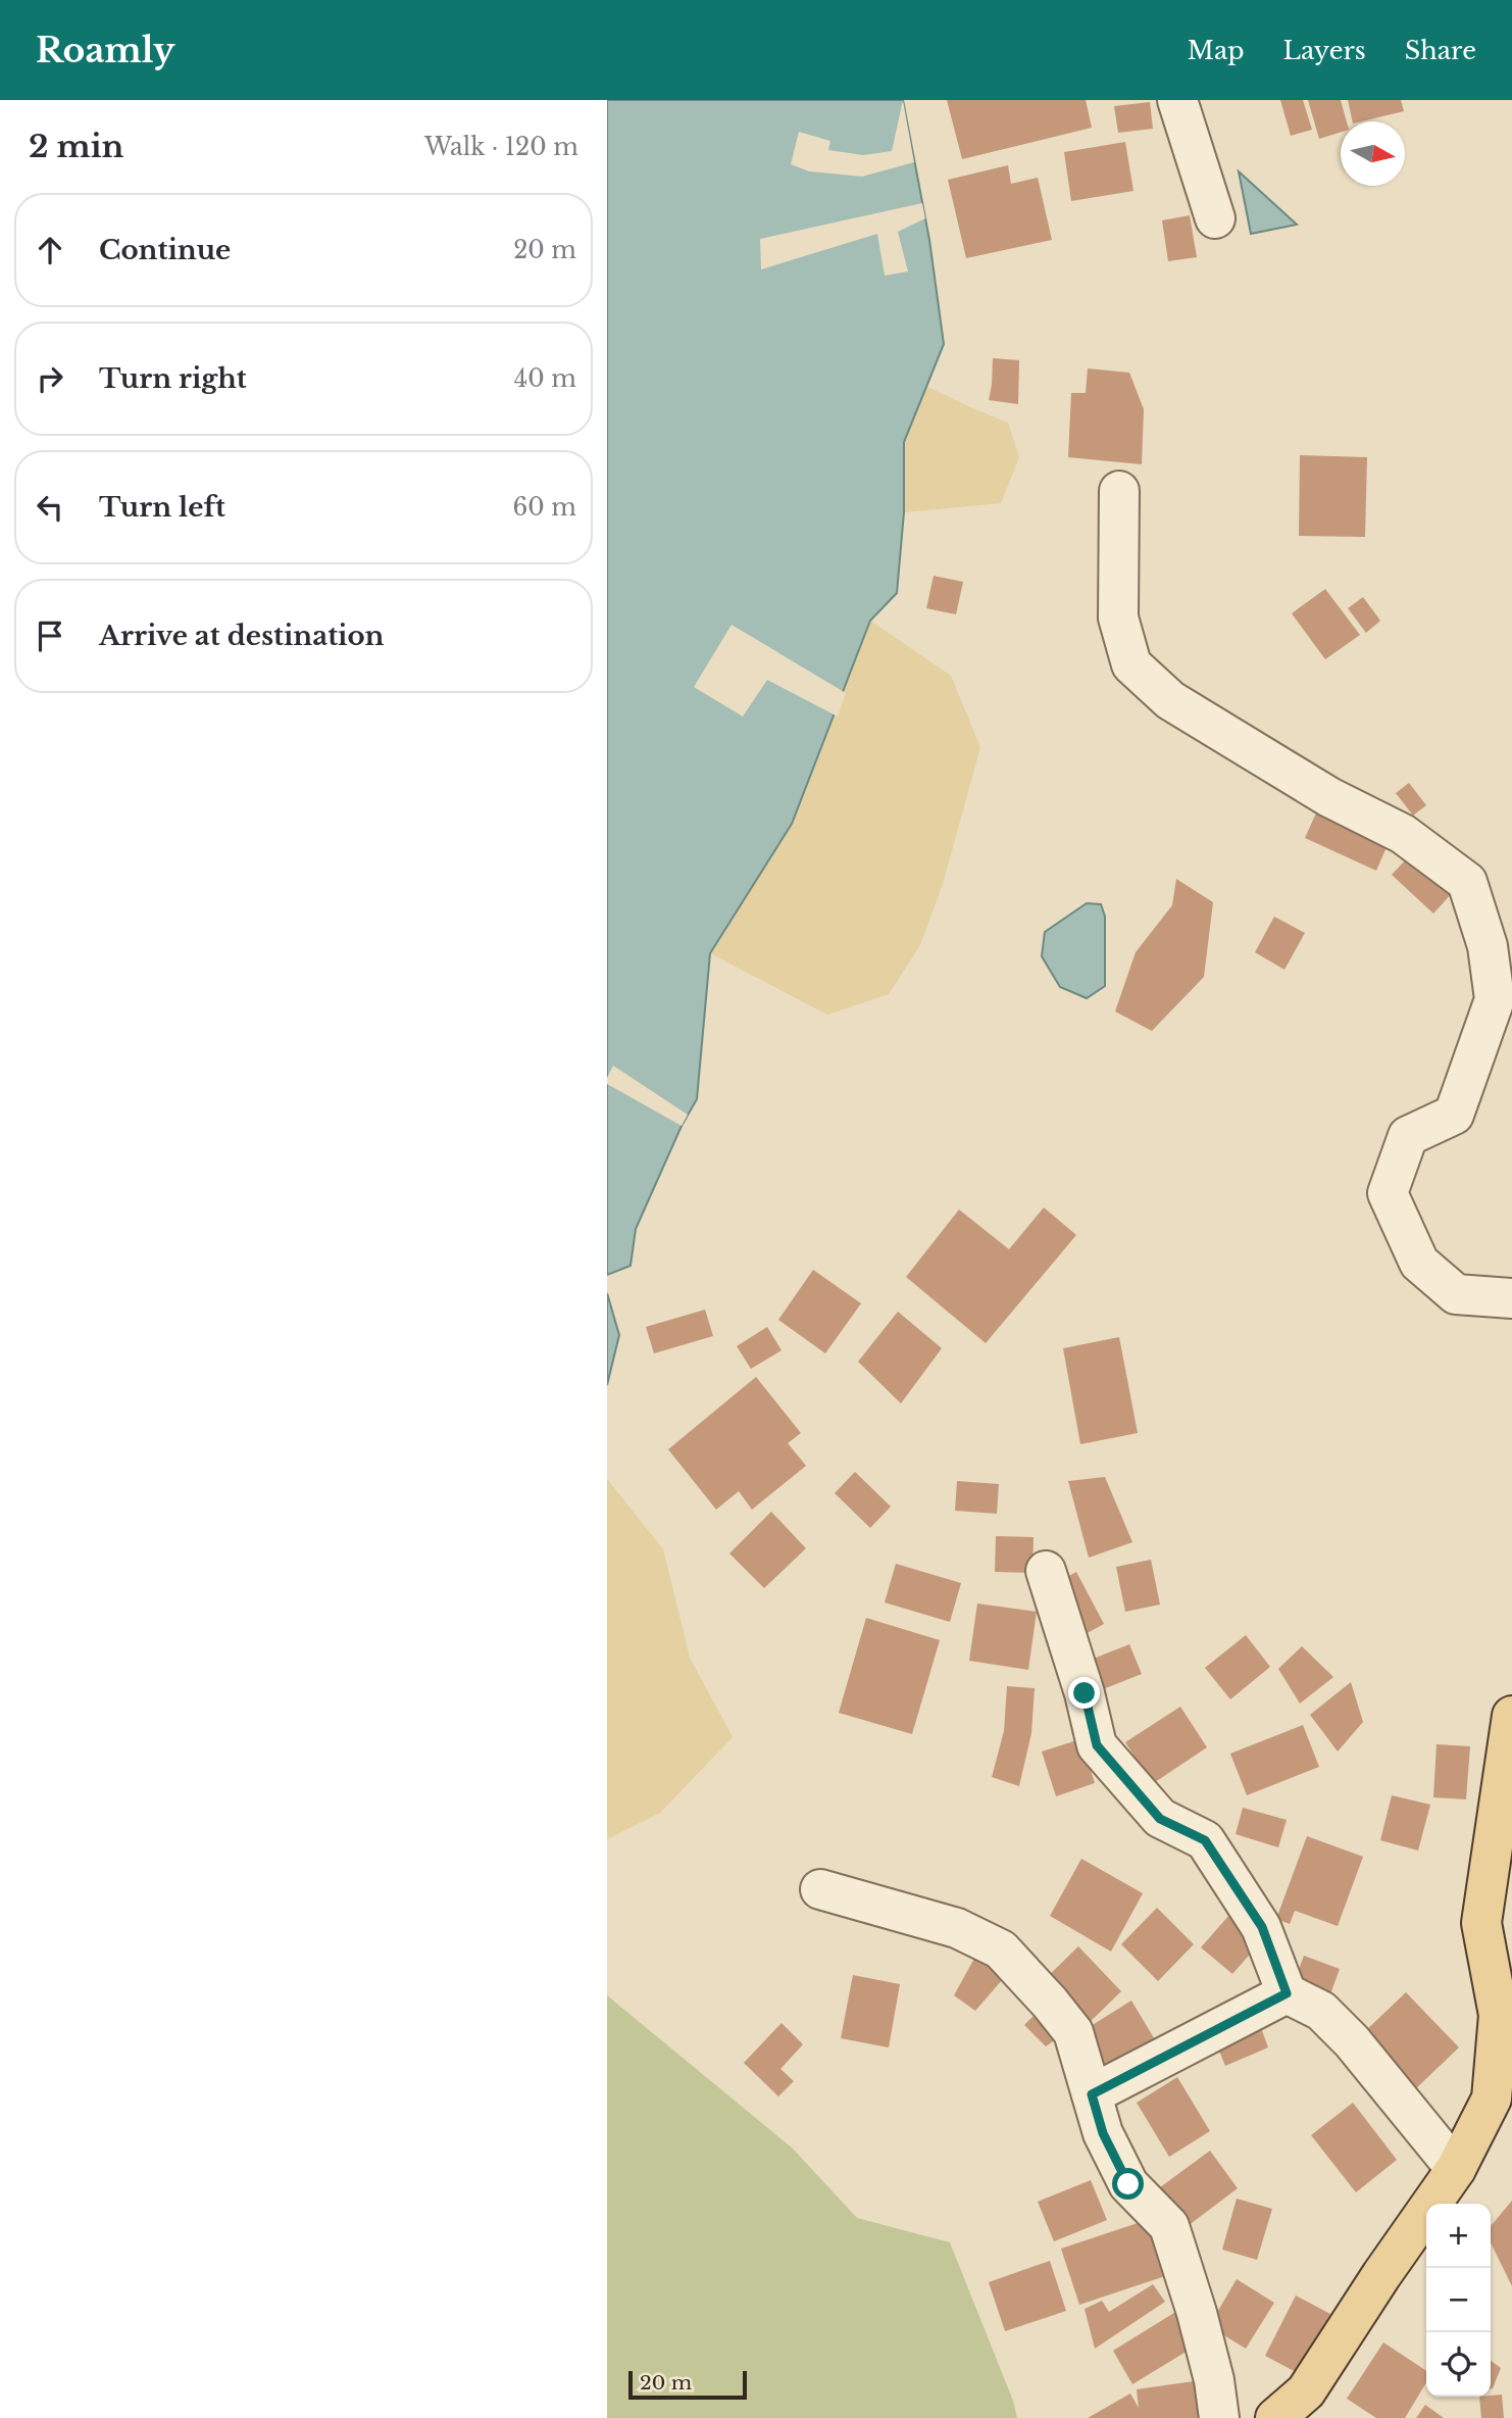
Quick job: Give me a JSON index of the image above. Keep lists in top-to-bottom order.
{
  "scale_bar": "20 m",
  "north": "right",
  "page": {
    "header": "Roamly",
    "nav": ["Map", "Layers", "Share"],
    "heading": ["2 min", "Walk · 120 m"],
    "list": [
      ["Continue", "20 m"],
      ["Turn right", "40 m"],
      ["Turn left", "60 m"],
      "Arrive at destination"
    ],
    "map_buttons": ["+", "−"],
    "scale": "20 m"
  }
}
